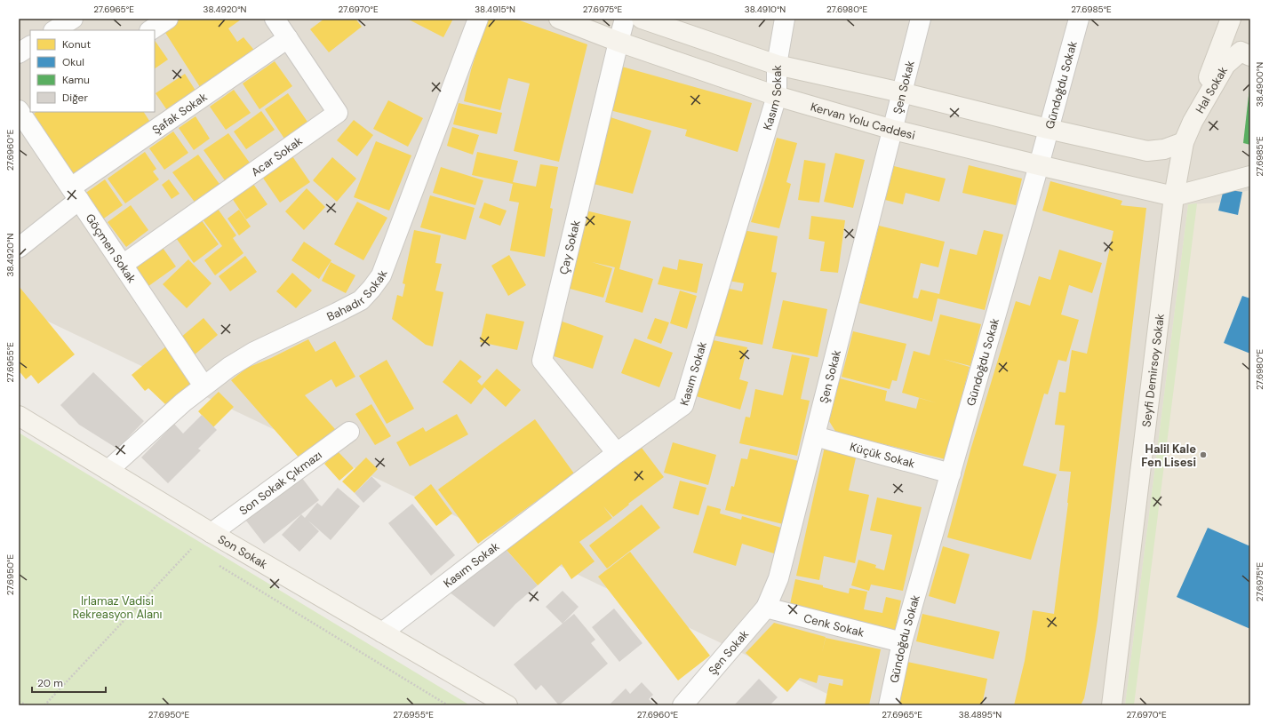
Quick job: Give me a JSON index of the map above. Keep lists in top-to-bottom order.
{
  "streets": {
    "main road": [
      "Hal Sokak",
      "Kervan Yolu Caddesi",
      "Seyfi Demirsoy Sokak",
      "Son Sokak"
    ],
    "street": [
      "Gündoğdu Sokak",
      "Şen Sokak",
      "Kasım Sokak",
      "Şafak Sokak",
      "Acar Sokak",
      "Çay Sokak",
      "Göçmen Sokak",
      "Bahadır Sokak",
      "Küçük Sokak",
      "Son Sokak Çıkmazı",
      "Cenk Sokak"
    ]
  },
  "crossings": [
    ["Gündoğdu Sokak", "Kervan Yolu Caddesi"],
    ["Gündoğdu Sokak", "Küçük Sokak"],
    ["Gündoğdu Sokak", "Cenk Sokak"],
    ["Şen Sokak", "Kervan Yolu Caddesi"],
    ["Şen Sokak", "Küçük Sokak"],
    ["Şen Sokak", "Cenk Sokak"],
    ["Hal Sokak", "Seyfi Demirsoy Sokak"],
    ["Kasım Sokak", "Kervan Yolu Caddesi"],
    ["Kasım Sokak", "Çay Sokak"],
    ["Kasım Sokak", "Son Sokak"],
    ["Şafak Sokak", "Acar Sokak"],
    ["Şafak Sokak", "Göçmen Sokak"],
    ["Kervan Yolu Caddesi", "Çay Sokak"],
    ["Kervan Yolu Caddesi", "Seyfi Demirsoy Sokak"],
    ["Acar Sokak", "Göçmen Sokak"],
    ["Göçmen Sokak", "Bahadır Sokak"],
    ["Bahadır Sokak", "Son Sokak"],
    ["Son Sokak Çıkmazı", "Son Sokak"]
  ],
  "parks": ["Irlamaz Vadisi Rekreasyon Alanı"],
  "places": ["Halil Kale Fen Lisesi"],
  "legend": [
    "Konut",
    "Okul",
    "Kamu",
    "Diğer"
  ],
  "scale_bar": "20 m",
  "coordinates": [
    "27.6965°E",
    "38.4920°N",
    "27.6970°E",
    "38.4915°N",
    "27.6975°E",
    "38.4910°N",
    "27.6980°E",
    "27.6985°E",
    "38.4900°N",
    "27.6960°E",
    "27.6955°E",
    "27.6950°E",
    "38.4895°N"
  ]
}
